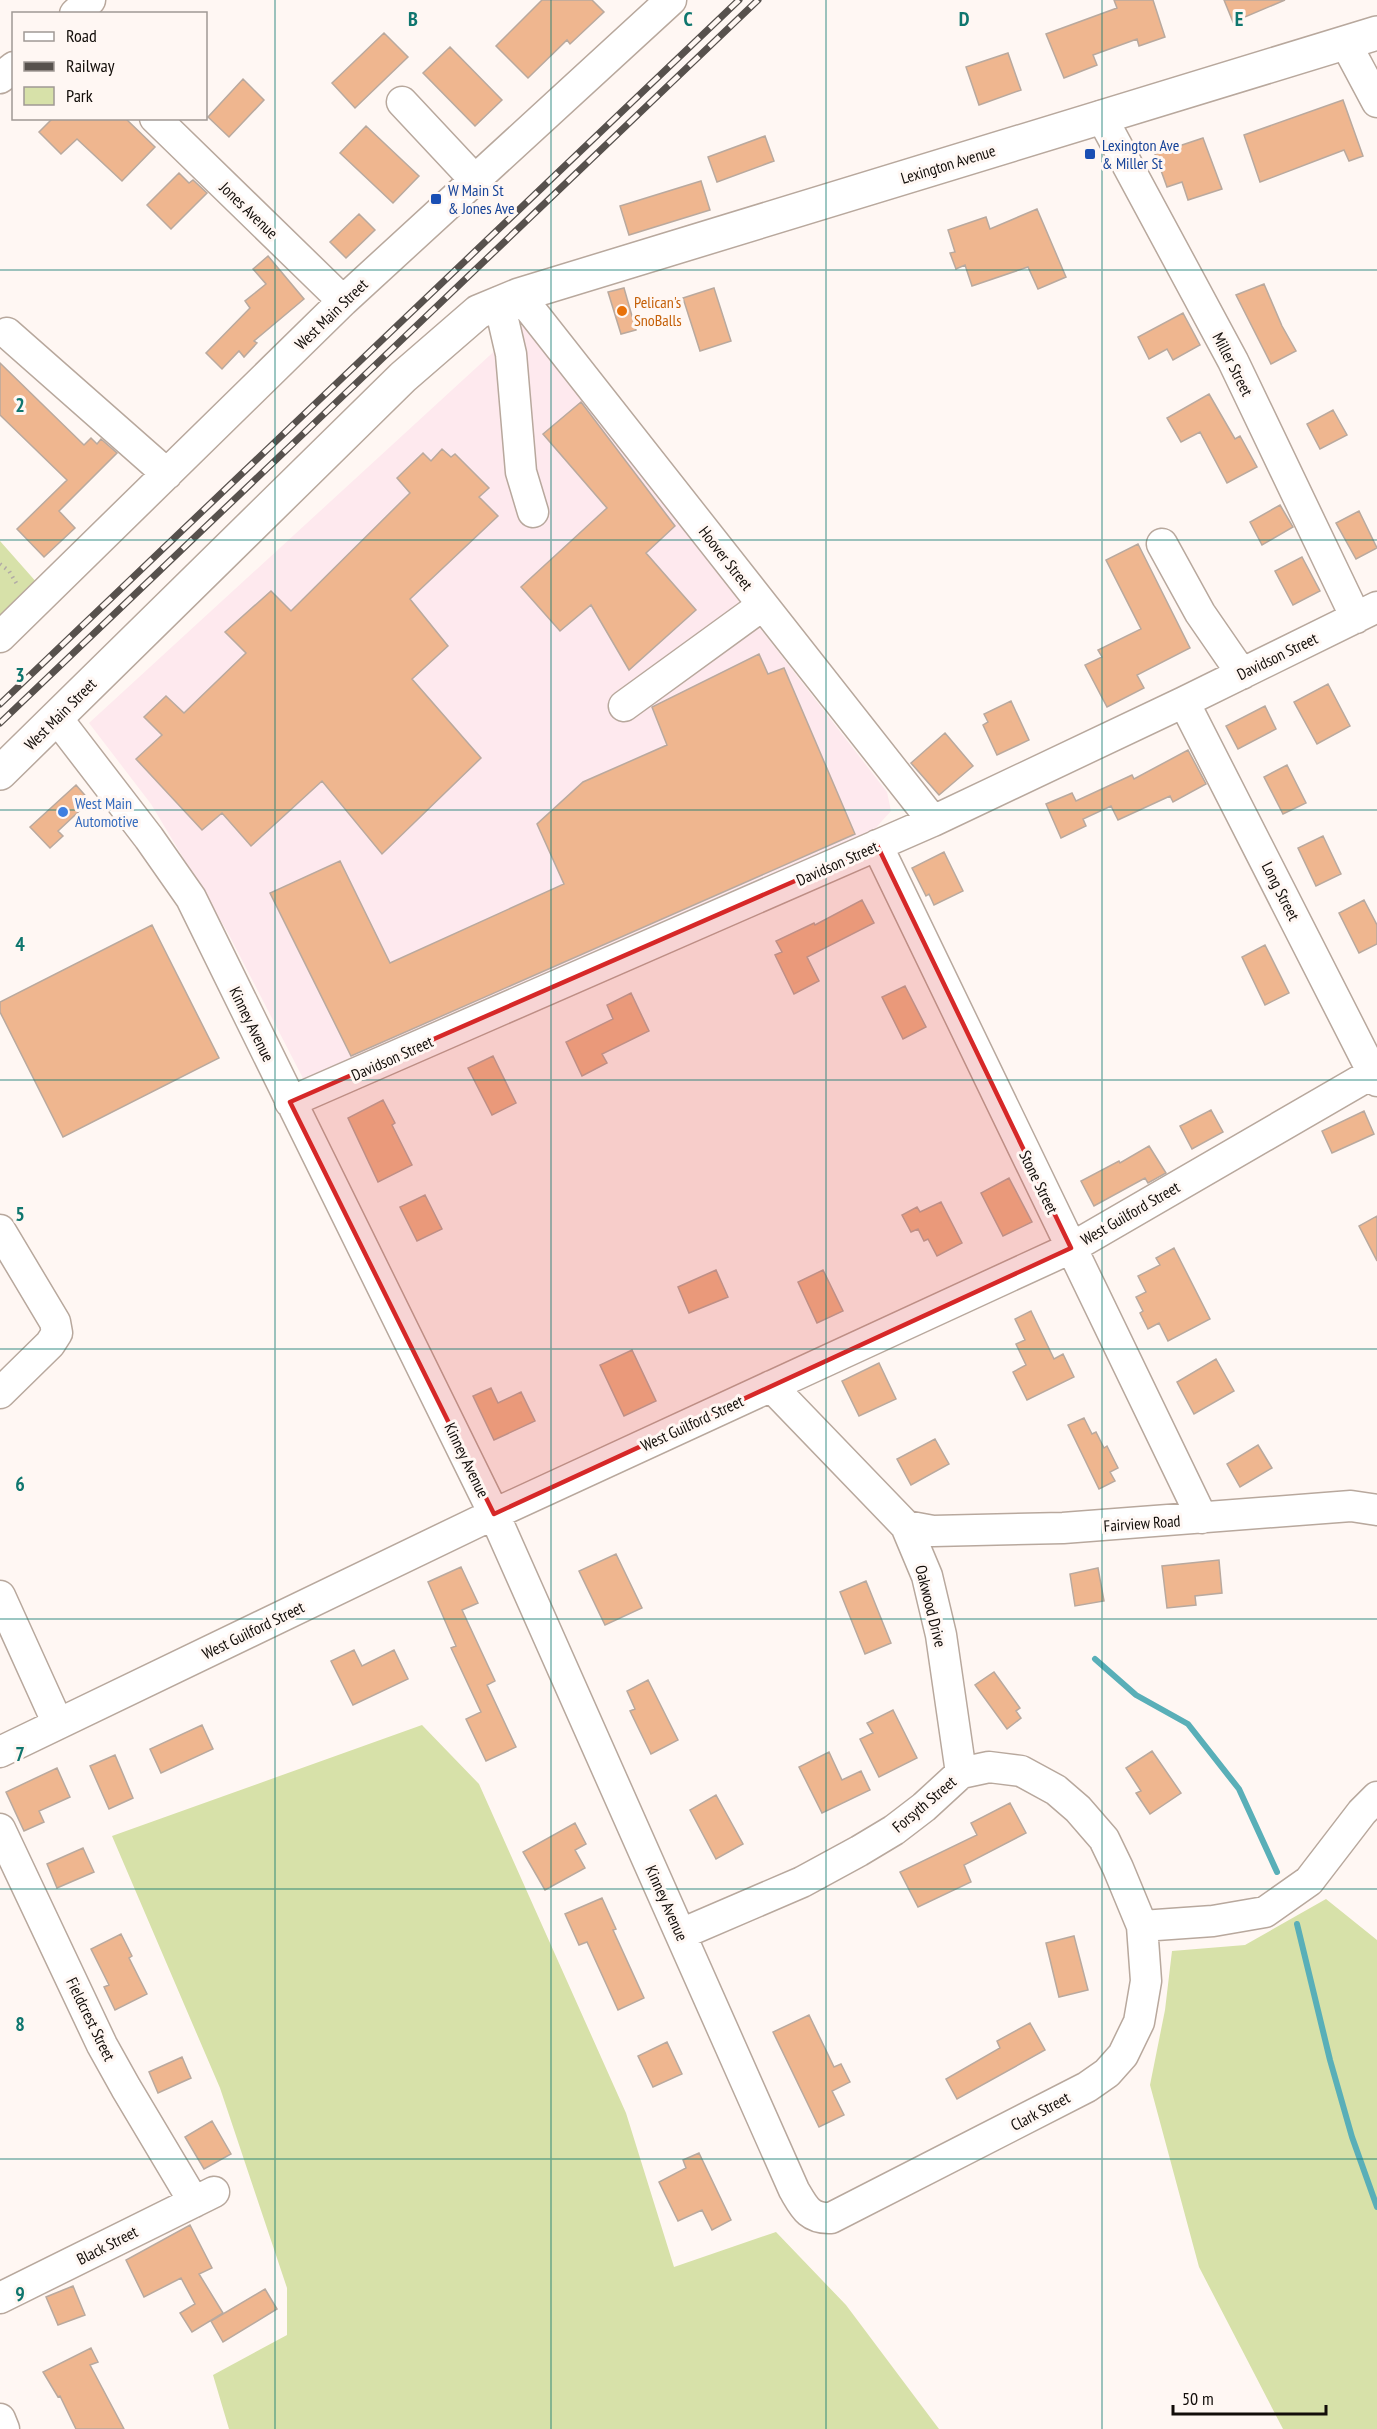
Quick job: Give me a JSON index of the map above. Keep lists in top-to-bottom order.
{
  "streets": {
    "main road": ["Lexington Avenue", "West Main Street"],
    "street": [
      "Jones Avenue",
      "Miller Street",
      "Hoover Street",
      "Davidson Street",
      "Long Street",
      "Kinney Avenue",
      "Stone Street",
      "West Guilford Street",
      "Fairview Road",
      "Oakwood Drive",
      "Forsyth Street",
      "Fieldcrest Street",
      "Clark Street",
      "Black Street"
    ]
  },
  "crossings": [
    ["Lexington Avenue", "West Main Street"],
    ["Lexington Avenue", "Miller Street"],
    ["Lexington Avenue", "Hoover Street"],
    ["Jones Avenue", "West Main Street"],
    ["West Main Street", "Hoover Street"],
    ["West Main Street", "Kinney Avenue"],
    ["Miller Street", "Davidson Street"],
    ["Hoover Street", "Davidson Street"],
    ["Davidson Street", "Long Street"],
    ["Davidson Street", "Kinney Avenue"],
    ["Davidson Street", "Stone Street"],
    ["Long Street", "West Guilford Street"],
    ["Kinney Avenue", "West Guilford Street"],
    ["Kinney Avenue", "Forsyth Street"],
    ["Kinney Avenue", "Clark Street"],
    ["Stone Street", "West Guilford Street"],
    ["Stone Street", "Fairview Road"],
    ["West Guilford Street", "Oakwood Drive"],
    ["Fairview Road", "Oakwood Drive"],
    ["Oakwood Drive", "Forsyth Street"],
    ["Forsyth Street", "Clark Street"],
    ["Fieldcrest Street", "Black Street"]
  ],
  "places": {
    "transit": ["Lexington Ave & Miller St", "W Main St & Jones Ave"],
    "other": ["Pelican's SnoBalls", "West Main Automotive"]
  },
  "legend": ["Road", "Railway", "Park"],
  "scale_bar": "50 m",
  "grid": {
    "columns": [
      "B",
      "C",
      "D",
      "E"
    ],
    "rows": [
      "2",
      "3",
      "4",
      "5",
      "6",
      "7",
      "8",
      "9"
    ]
  }
}
